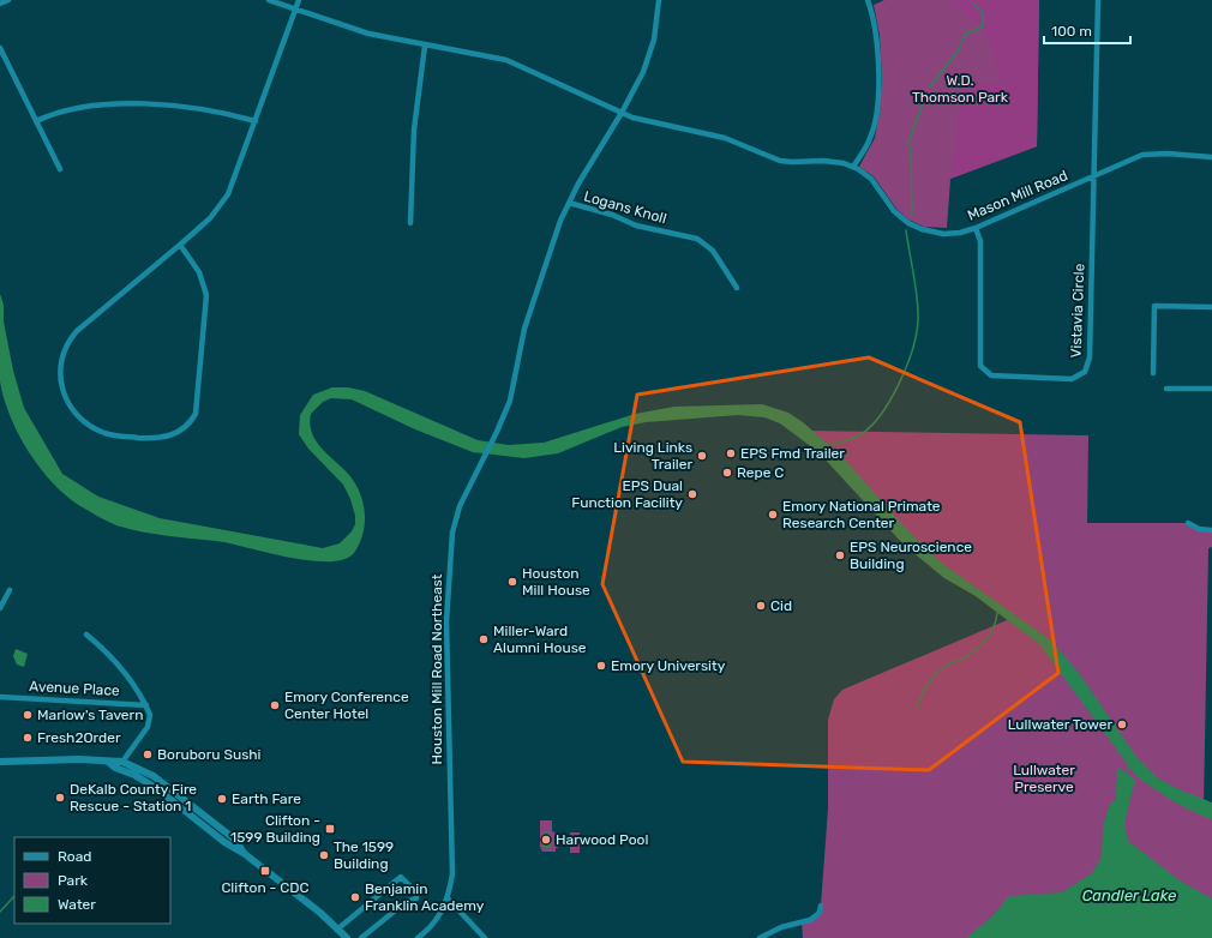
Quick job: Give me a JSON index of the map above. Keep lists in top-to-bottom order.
{
  "streets": {
    "street": [
      "Mason Mill Road",
      "Logans Knoll",
      "Vistavia Circle",
      "Houston Mill Road Northeast",
      "Avenue Place"
    ]
  },
  "crossings": [
    ["Mason Mill Road", "Vistavia Circle"],
    ["Logans Knoll", "Houston Mill Road Northeast"]
  ],
  "water": ["Candler Lake"],
  "parks": ["W.D. Thomson Park", "Lullwater Preserve"],
  "places": {
    "other": [
      "EPS Fmd Trailer",
      "Living Links Trailer",
      "Repe C",
      "EPS Dual Function Facility",
      "Emory National Primate Research Center",
      "EPS Neuroscience Building",
      "Houston Mill House",
      "Cid",
      "Miller-Ward Alumni House",
      "Emory University",
      "Emory Conference Center Hotel",
      "Marlow's Tavern",
      "Lullwater Tower",
      "Fresh2Order",
      "Boruboru Sushi",
      "DeKalb County Fire Rescue - Station 1",
      "Earth Fare",
      "Harwood Pool",
      "The 1599 Building",
      "Benjamin Franklin Academy"
    ],
    "transit": ["Clifton - 1599 Building", "Clifton - CDC"]
  },
  "legend": ["Road", "Park", "Water"],
  "scale_bar": "100 m"
}
